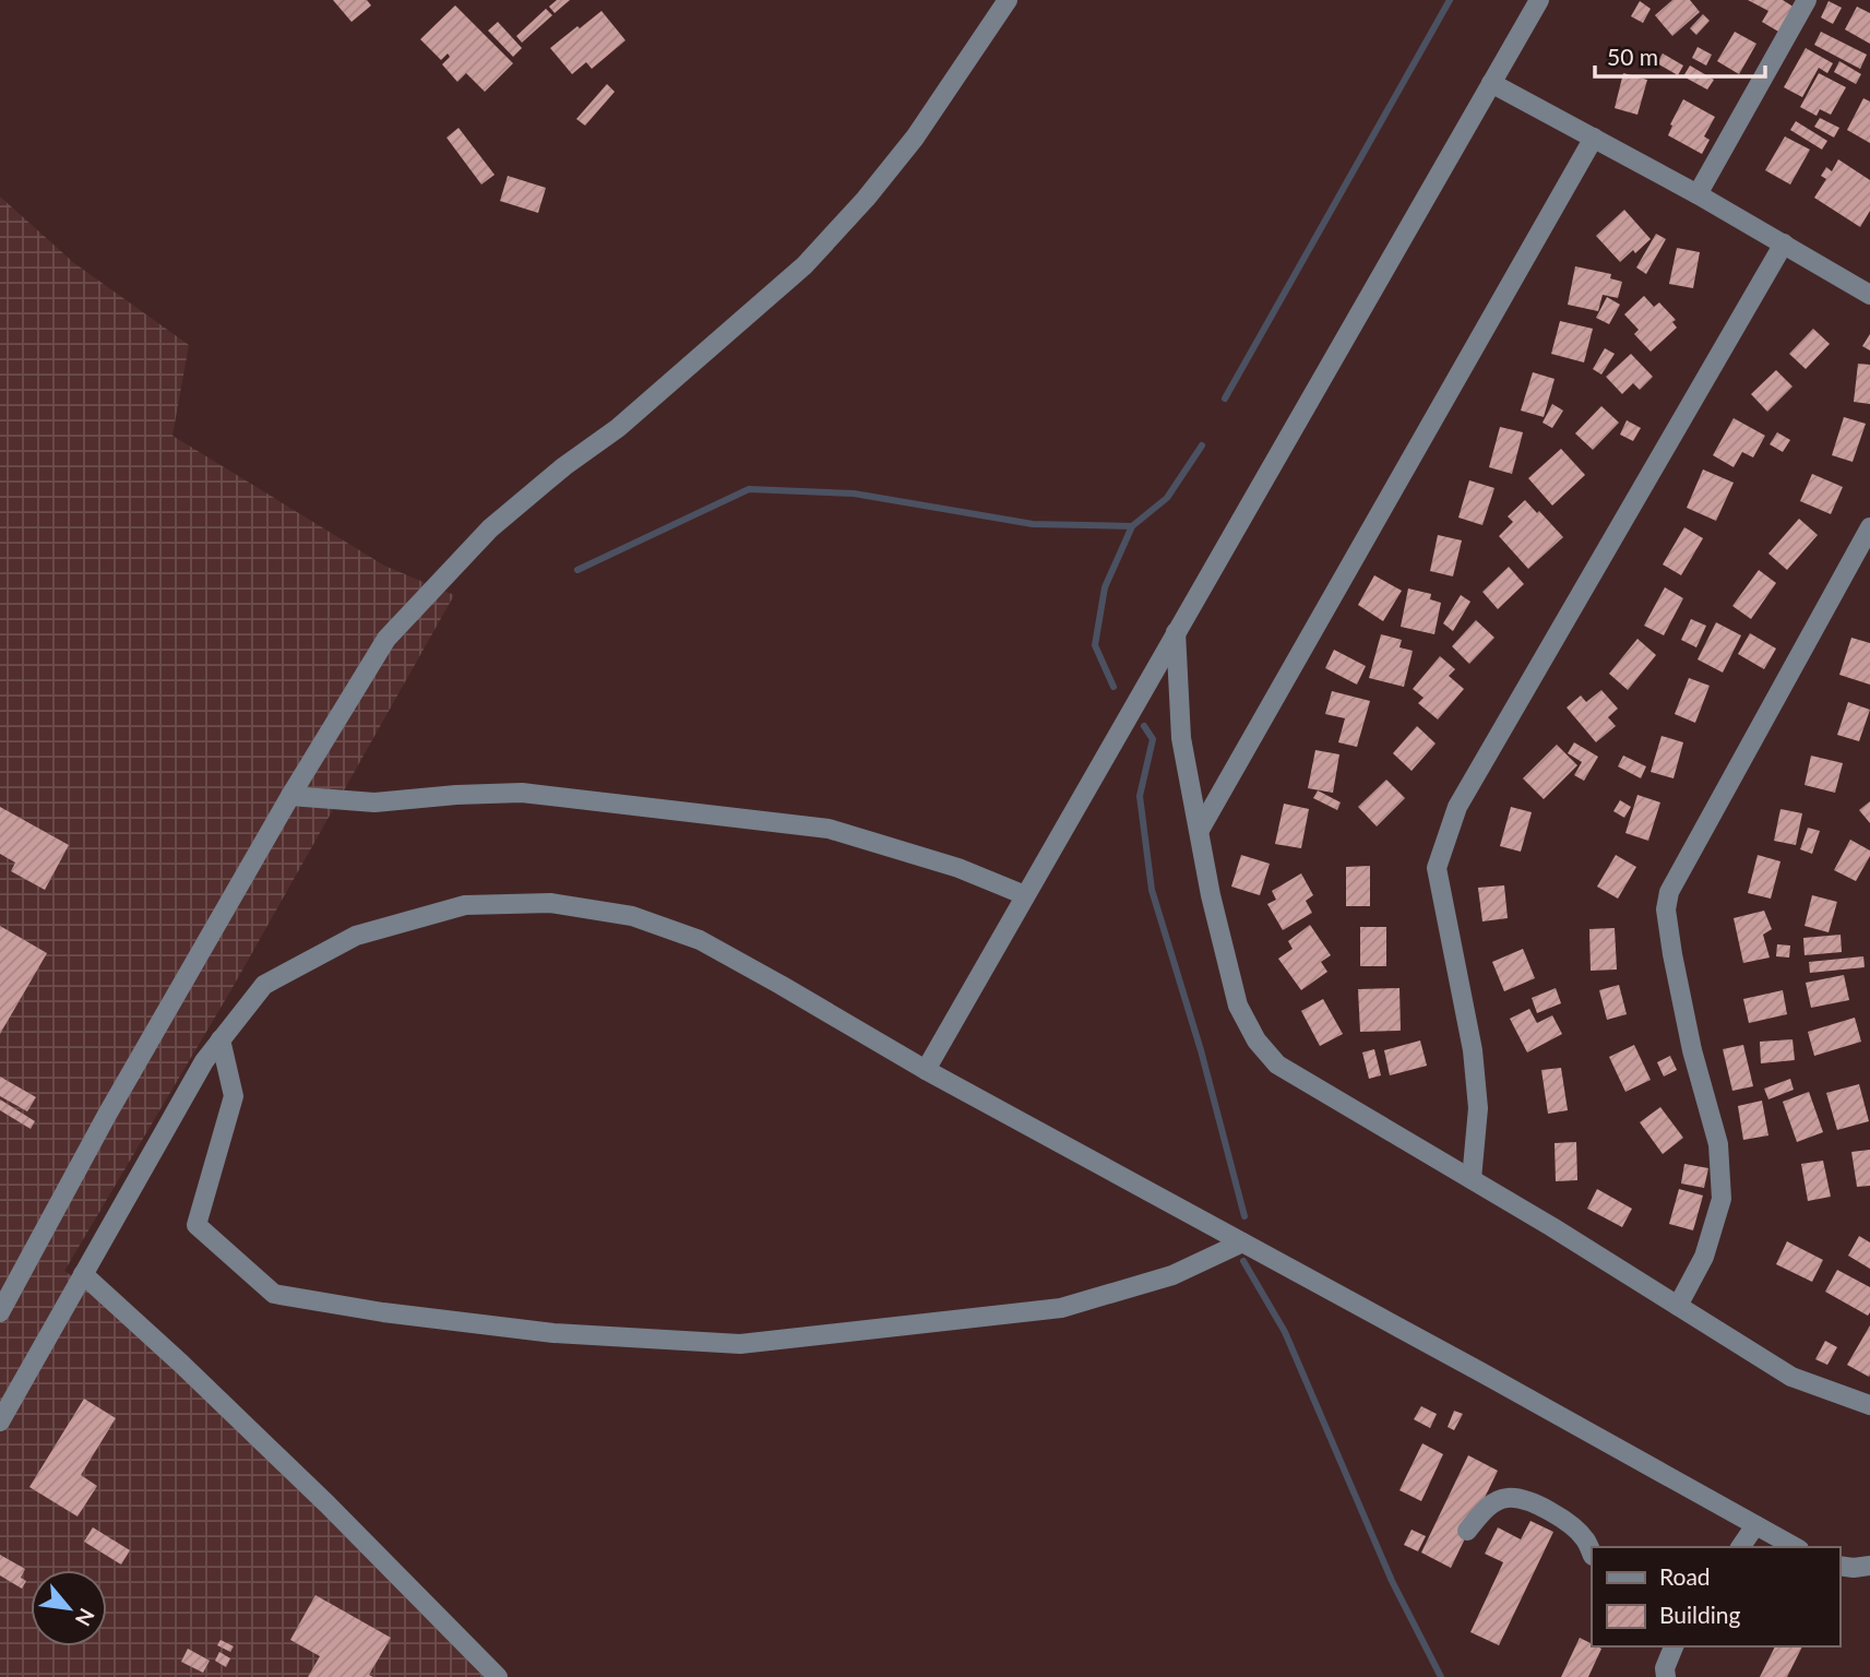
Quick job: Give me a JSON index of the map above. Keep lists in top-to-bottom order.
{
  "legend": ["Road", "Building"],
  "scale_bar": "50 m",
  "north": "bottom right"
}
